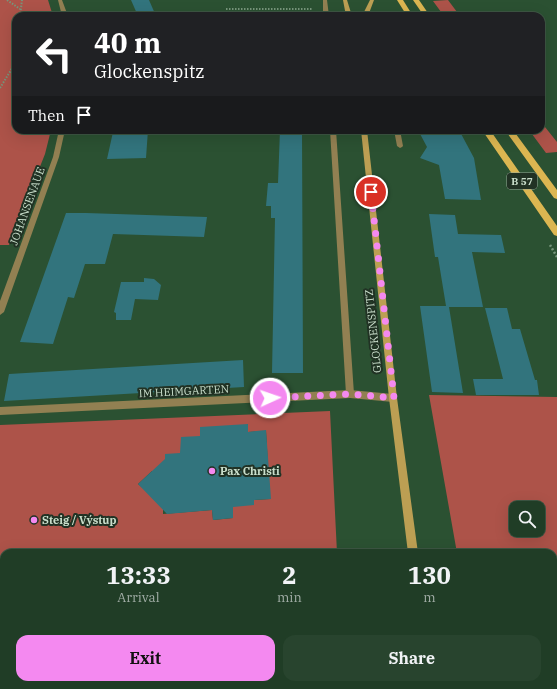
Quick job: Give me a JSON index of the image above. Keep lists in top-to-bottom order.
{
  "streets": {
    "main road": ["B 57", "GLOCKENSPITZ"],
    "street": ["JOHANSENAUE", "IM HEIMGARTEN"]
  },
  "crossings": [
    ["GLOCKENSPITZ", "IM HEIMGARTEN"]
  ],
  "places": ["Pax Christi", "Steig / Výstup"],
  "page": {
    "turn": ["40 m", "Glockenspitz"],
    "then": "Then",
    "eta": [
      "13:33",
      "Arrival",
      "2",
      "min",
      "130",
      "m"
    ],
    "buttons": ["Exit", "Share"]
  }
}
